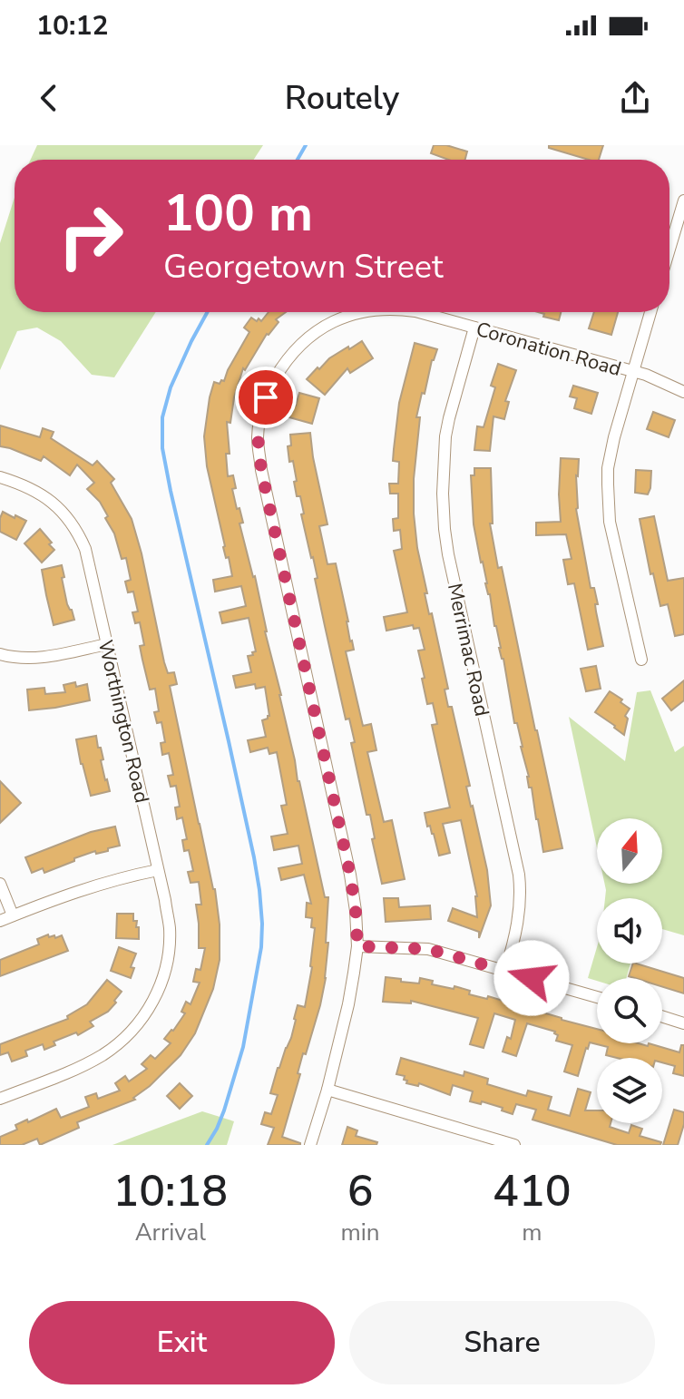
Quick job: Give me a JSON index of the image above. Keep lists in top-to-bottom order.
{
  "streets": {
    "street": ["Coronation Road", "Merrimac Road", "Worthington Road"]
  },
  "crossings": [
    ["Coronation Road", "Merrimac Road"]
  ],
  "north": "top",
  "page": {
    "status": "10:12",
    "header": "Routely",
    "turn": ["100 m", "Georgetown Street"],
    "eta": [
      "10:18",
      "Arrival",
      "6",
      "min",
      "410",
      "m"
    ],
    "buttons": ["Exit", "Share"]
  }
}
